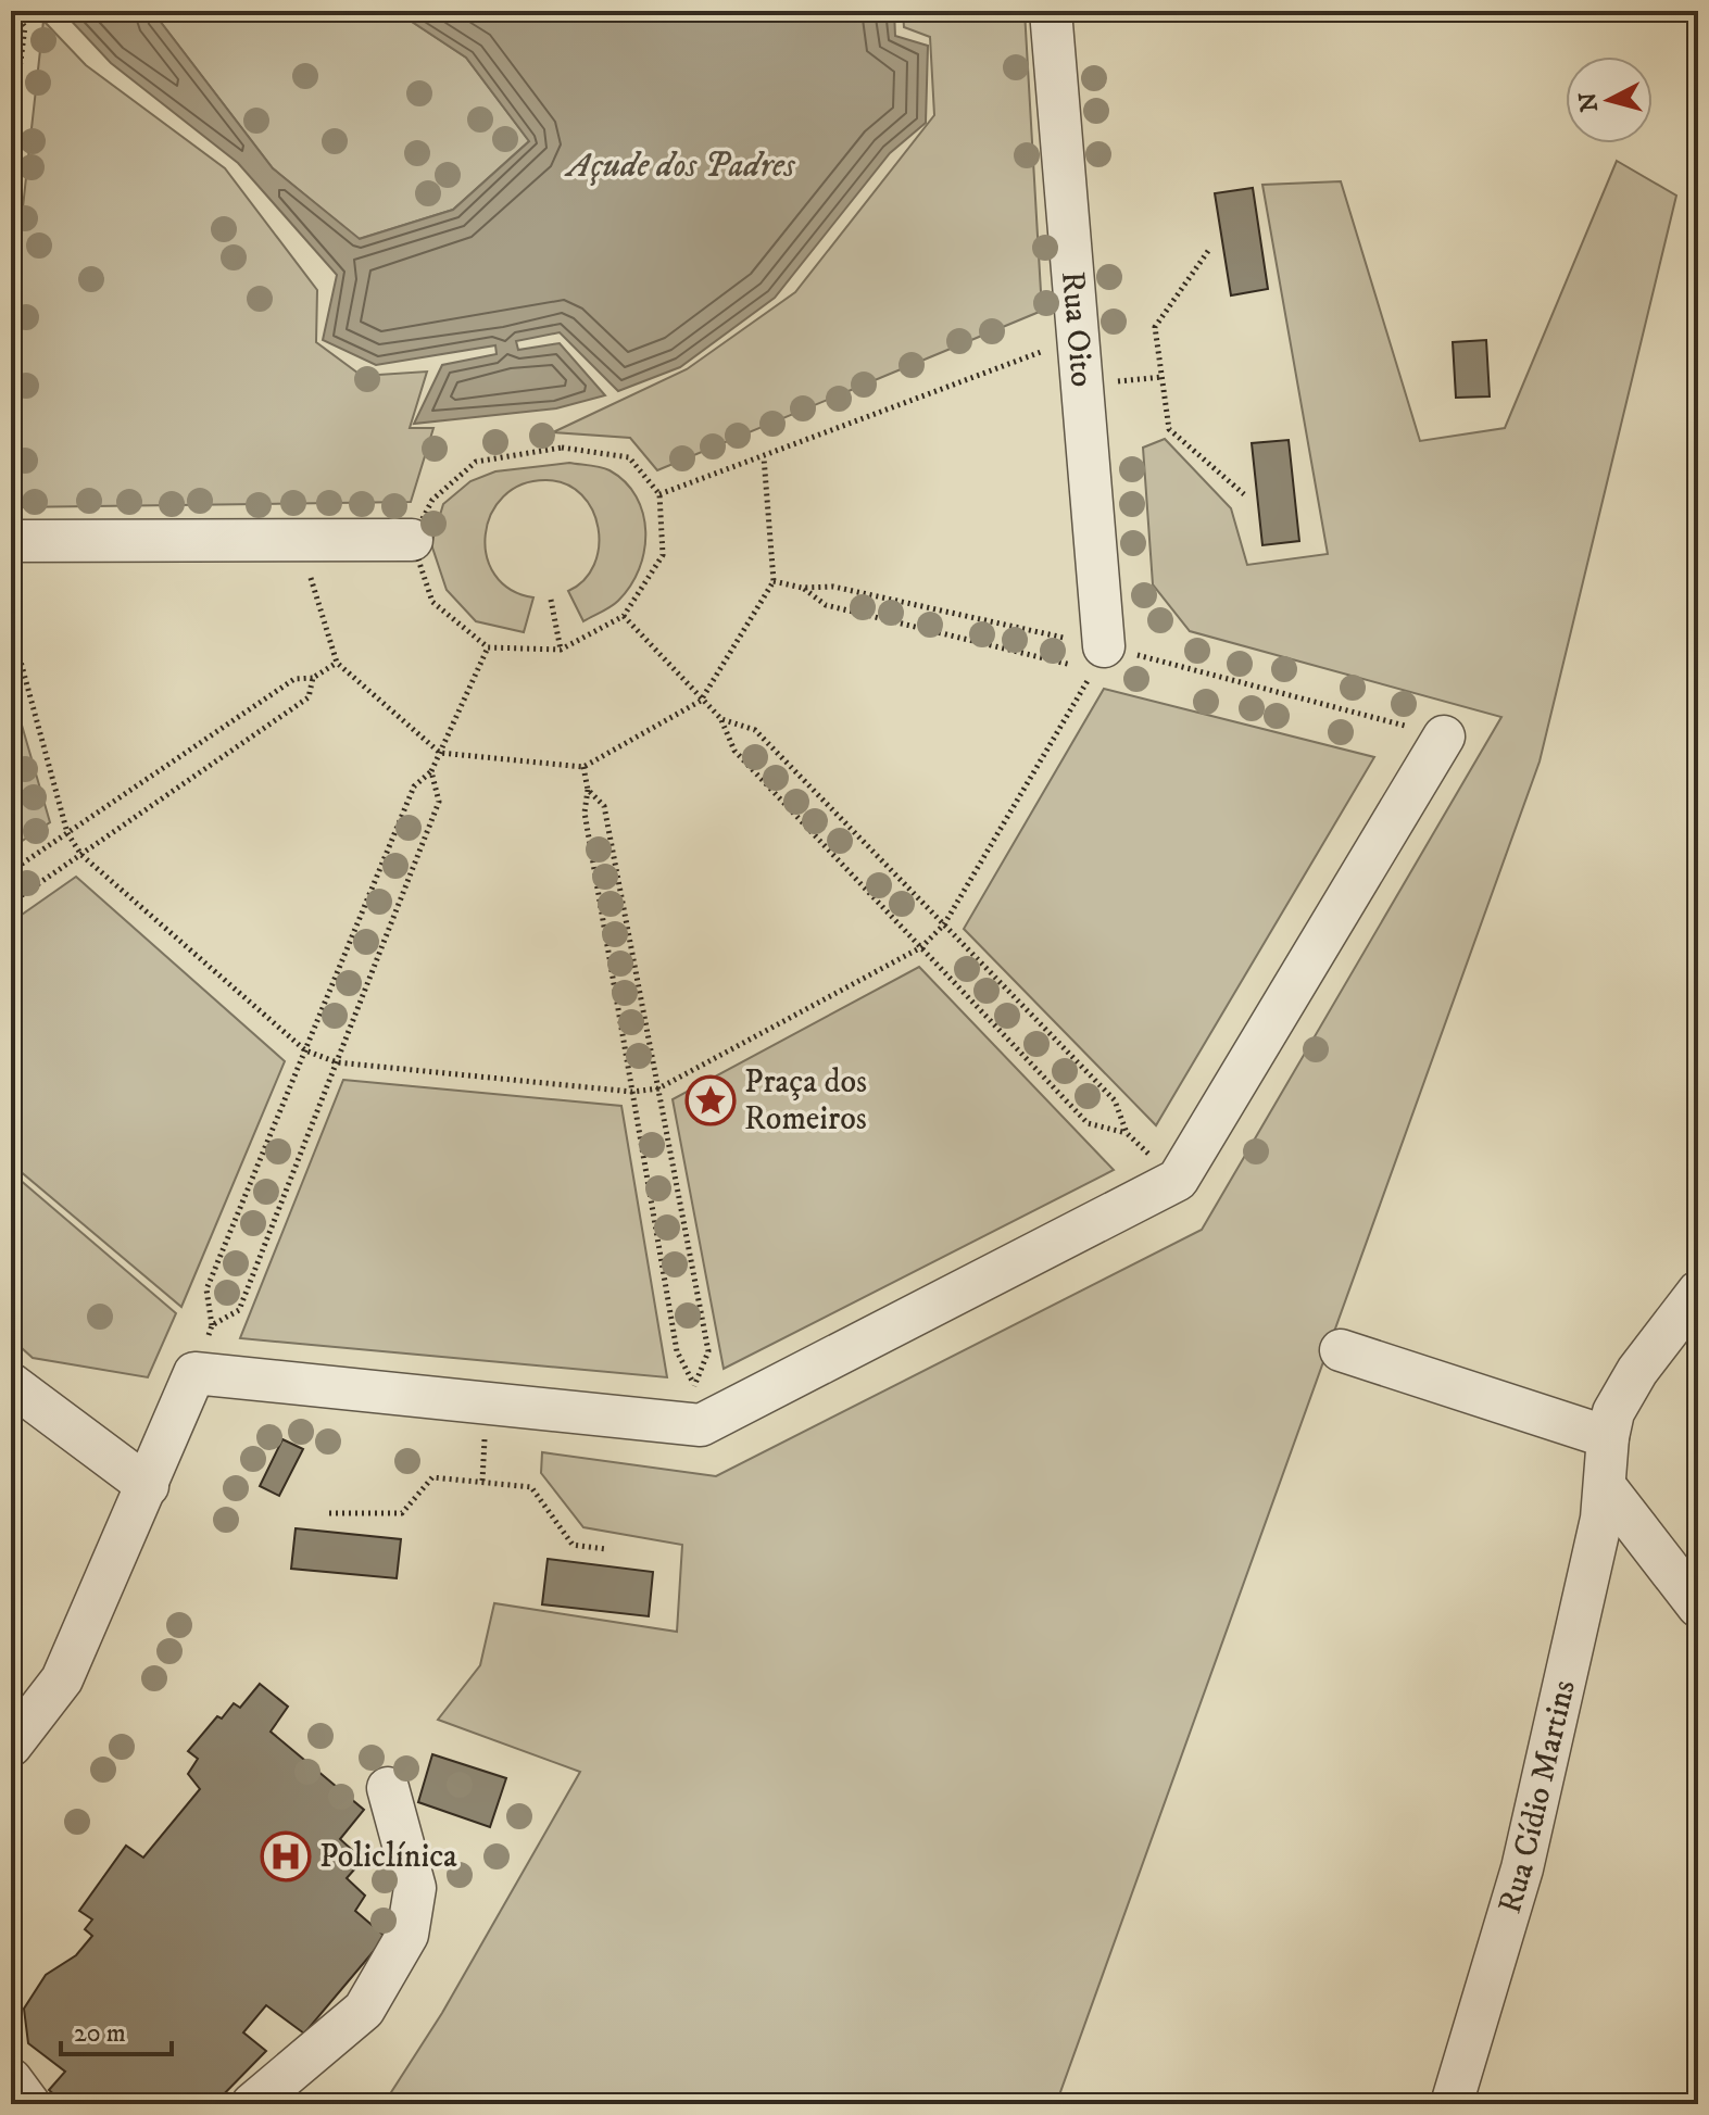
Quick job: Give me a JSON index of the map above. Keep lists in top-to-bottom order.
{
  "streets": {
    "street": ["Rua Oito", "Rua Cídio Martins"]
  },
  "water": ["Açude dos Padres"],
  "places": {
    "place": ["Praça dos Romeiros"],
    "hospital": ["Policlínica"]
  },
  "scale_bar": "20 m",
  "north": "left"
}
